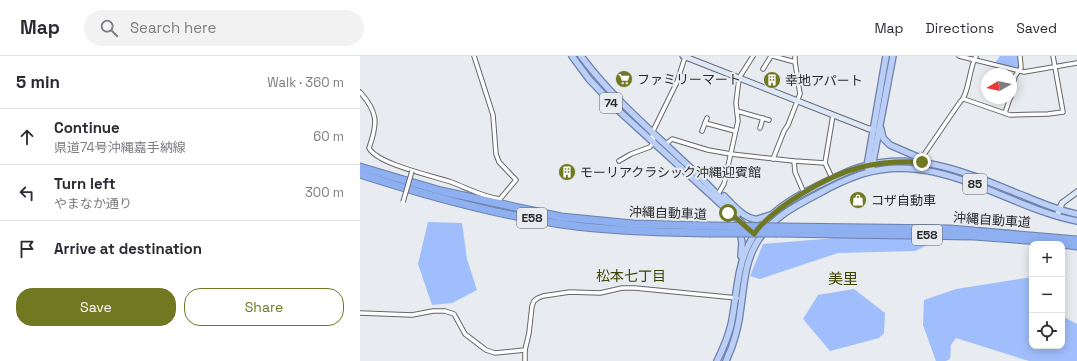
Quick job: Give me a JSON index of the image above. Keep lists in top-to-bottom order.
{
  "streets": {
    "highway": ["沖縄自動車道", "E58"],
    "main road": ["74", "85"]
  },
  "crossings": [
    ["74", "85"]
  ],
  "districts": ["松本七丁目", "美里"],
  "places": {
    "supermarket": ["ファミリーマート"],
    "building": ["幸地アパート", "モーリアクラシック沖縄迎賓館"],
    "shop": ["コザ自動車"]
  },
  "north": "left",
  "page": {
    "header": "Map",
    "search": "Search here",
    "nav": ["Map", "Directions", "Saved"],
    "heading": ["5 min", "Walk · 360 m"],
    "list": [
      ["Continue", "県道74号沖縄嘉手納線", "60 m"],
      ["Turn left", "やまなか通り", "300 m"],
      "Arrive at destination"
    ],
    "map_buttons": ["+", "−"],
    "buttons": ["Save", "Share"]
  }
}
